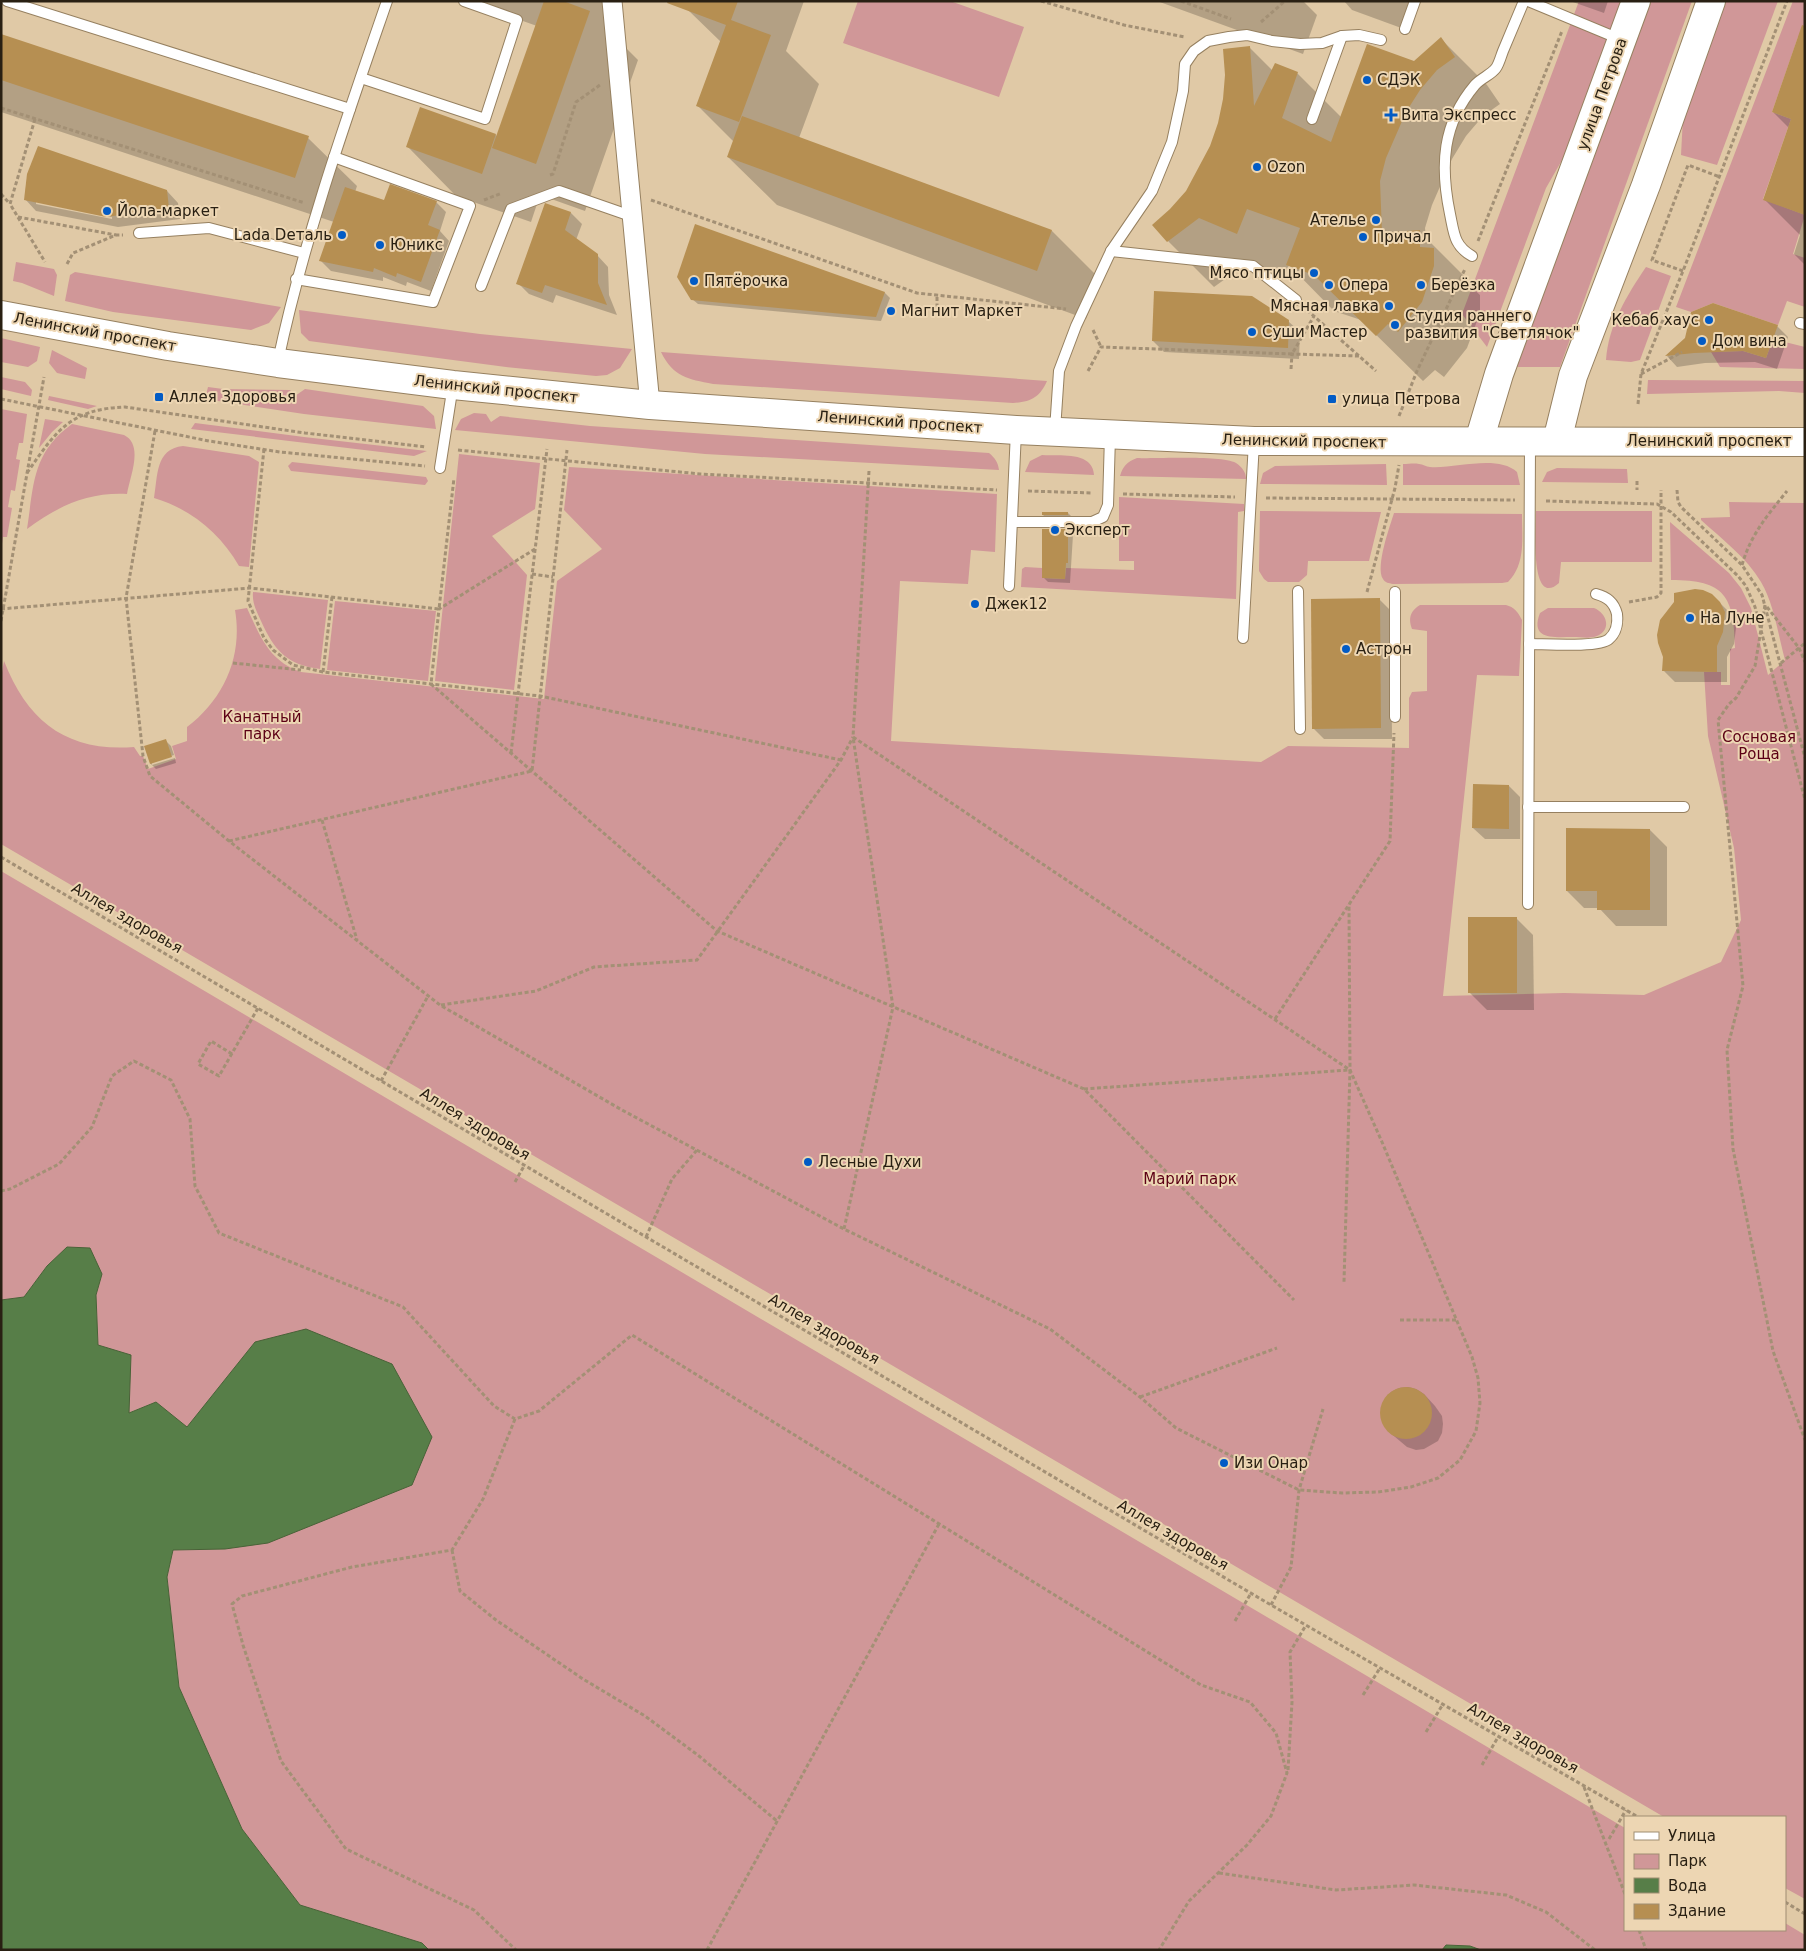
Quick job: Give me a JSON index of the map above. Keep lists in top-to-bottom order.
{
  "streets": {
    "main road": ["улица Петрова", "Ленинский проспект"],
    "path": ["Аллея здоровья"]
  },
  "crossings": [
    ["улица Петрова", "Ленинский проспект"]
  ],
  "parks": ["Канатный парк", "Сосновая Роща", "Марий парк"],
  "places": {
    "other": [
      "СДЭК",
      "Ozon",
      "Йола-маркет",
      "Ателье",
      "Lada Dеталь",
      "Причал",
      "Юникс",
      "Мясо птицы",
      "Пятёрочка",
      "Опера",
      "Берёзка",
      "Мясная лавка",
      "Магнит Маркет",
      "Кебаб хаус",
      "Студия раннего развития \"Светлячок\"",
      "Суши Мастер",
      "Дом вина",
      "Эксперт",
      "Джек12",
      "На Луне",
      "Астрон",
      "Лесные Духи",
      "Изи Онар"
    ],
    "health": ["Вита Экспресс"],
    "transit": ["Аллея Здоровья", "улица Петрова"]
  },
  "legend": [
    "Улица",
    "Парк",
    "Вода",
    "Здание"
  ]
}
